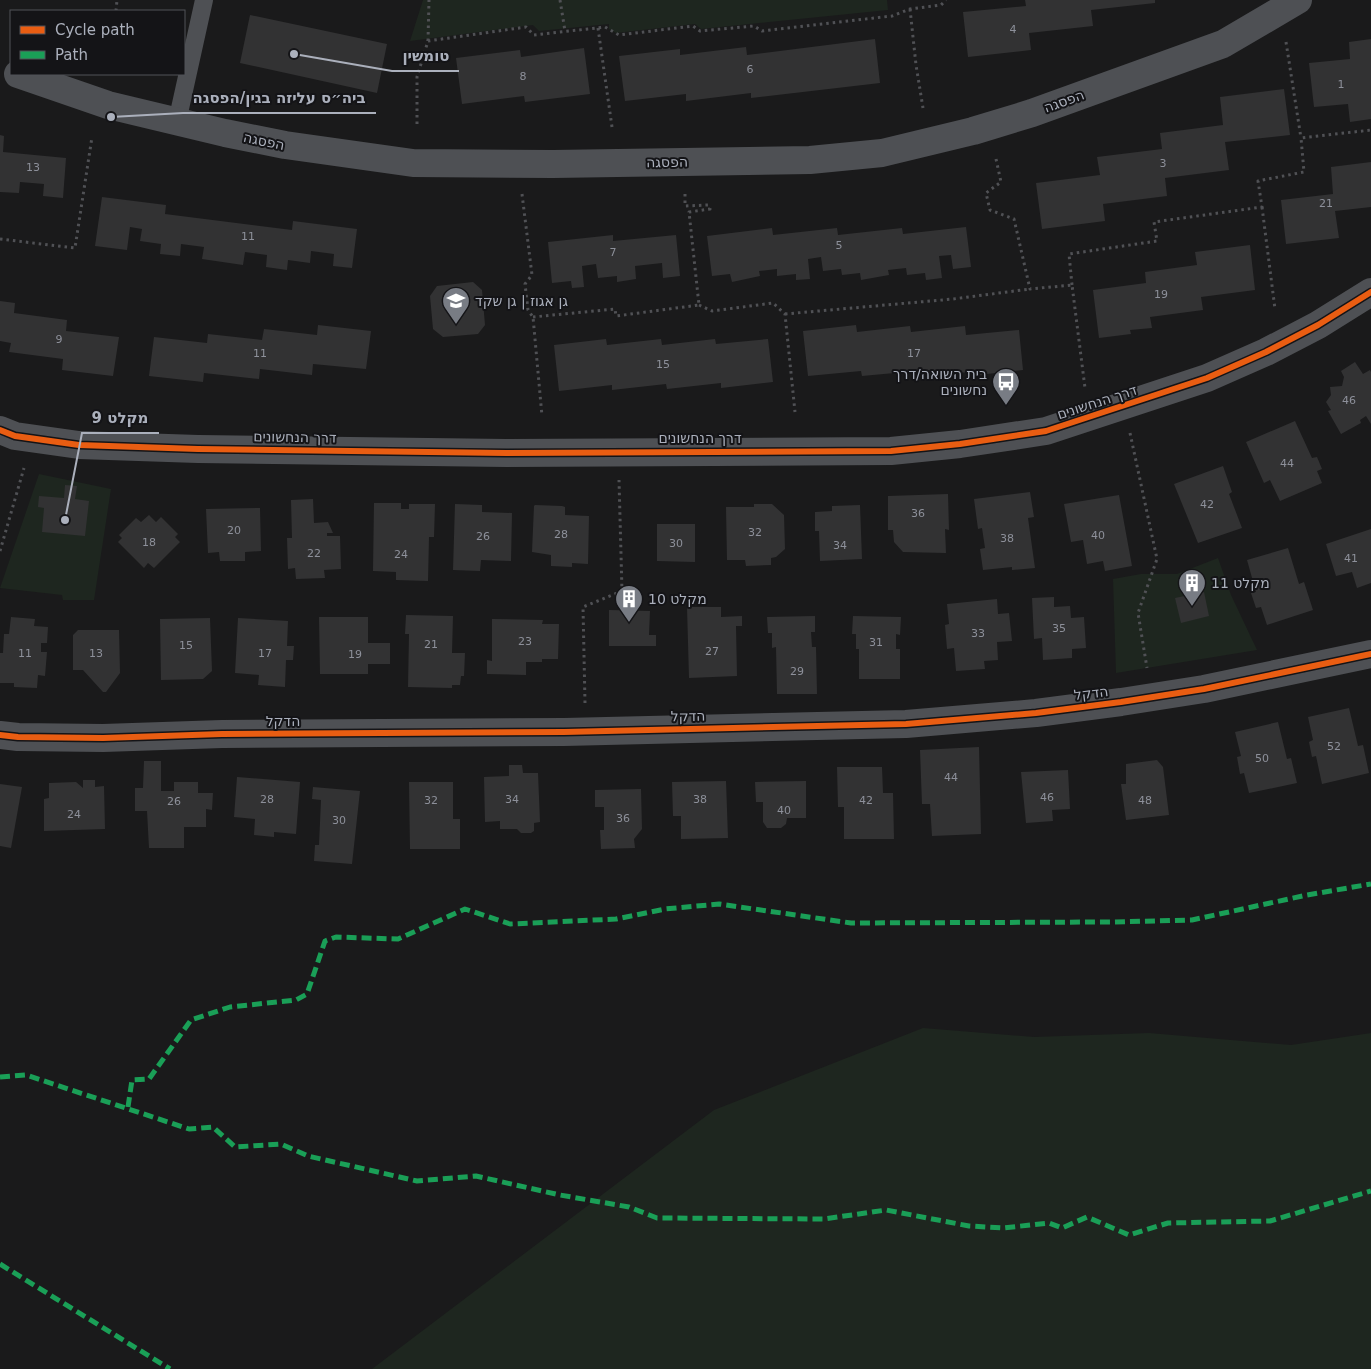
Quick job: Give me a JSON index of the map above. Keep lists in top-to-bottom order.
{
  "streets": {
    "street": ["הפסגה", "דרך הנחשונים", "הדקל"]
  },
  "places": {
    "other": ["טומשין", "ביה״ס עליזה בגין/הפסגה", "מקלט 9"],
    "school or university": ["גן אגוז | גן שקד"],
    "bus stop": ["בית השואה/דרך נחשונים"],
    "building": ["מקלט 11", "מקלט 10"]
  },
  "house_numbers": [
    "4",
    "6",
    "8",
    "1",
    "3",
    "13",
    "21",
    "11",
    "5",
    "7",
    "19",
    "9",
    "11",
    "17",
    "15",
    "46",
    "44",
    "42",
    "36",
    "20",
    "32",
    "28",
    "40",
    "26",
    "38",
    "18",
    "30",
    "34",
    "22",
    "24",
    "41",
    "35",
    "33",
    "23",
    "31",
    "21",
    "15",
    "27",
    "11",
    "13",
    "17",
    "19",
    "29",
    "52",
    "50",
    "44",
    "46",
    "28",
    "34",
    "38",
    "32",
    "42",
    "48",
    "26",
    "40",
    "24",
    "36",
    "30"
  ],
  "legend": ["Cycle path", "Path"]
}
